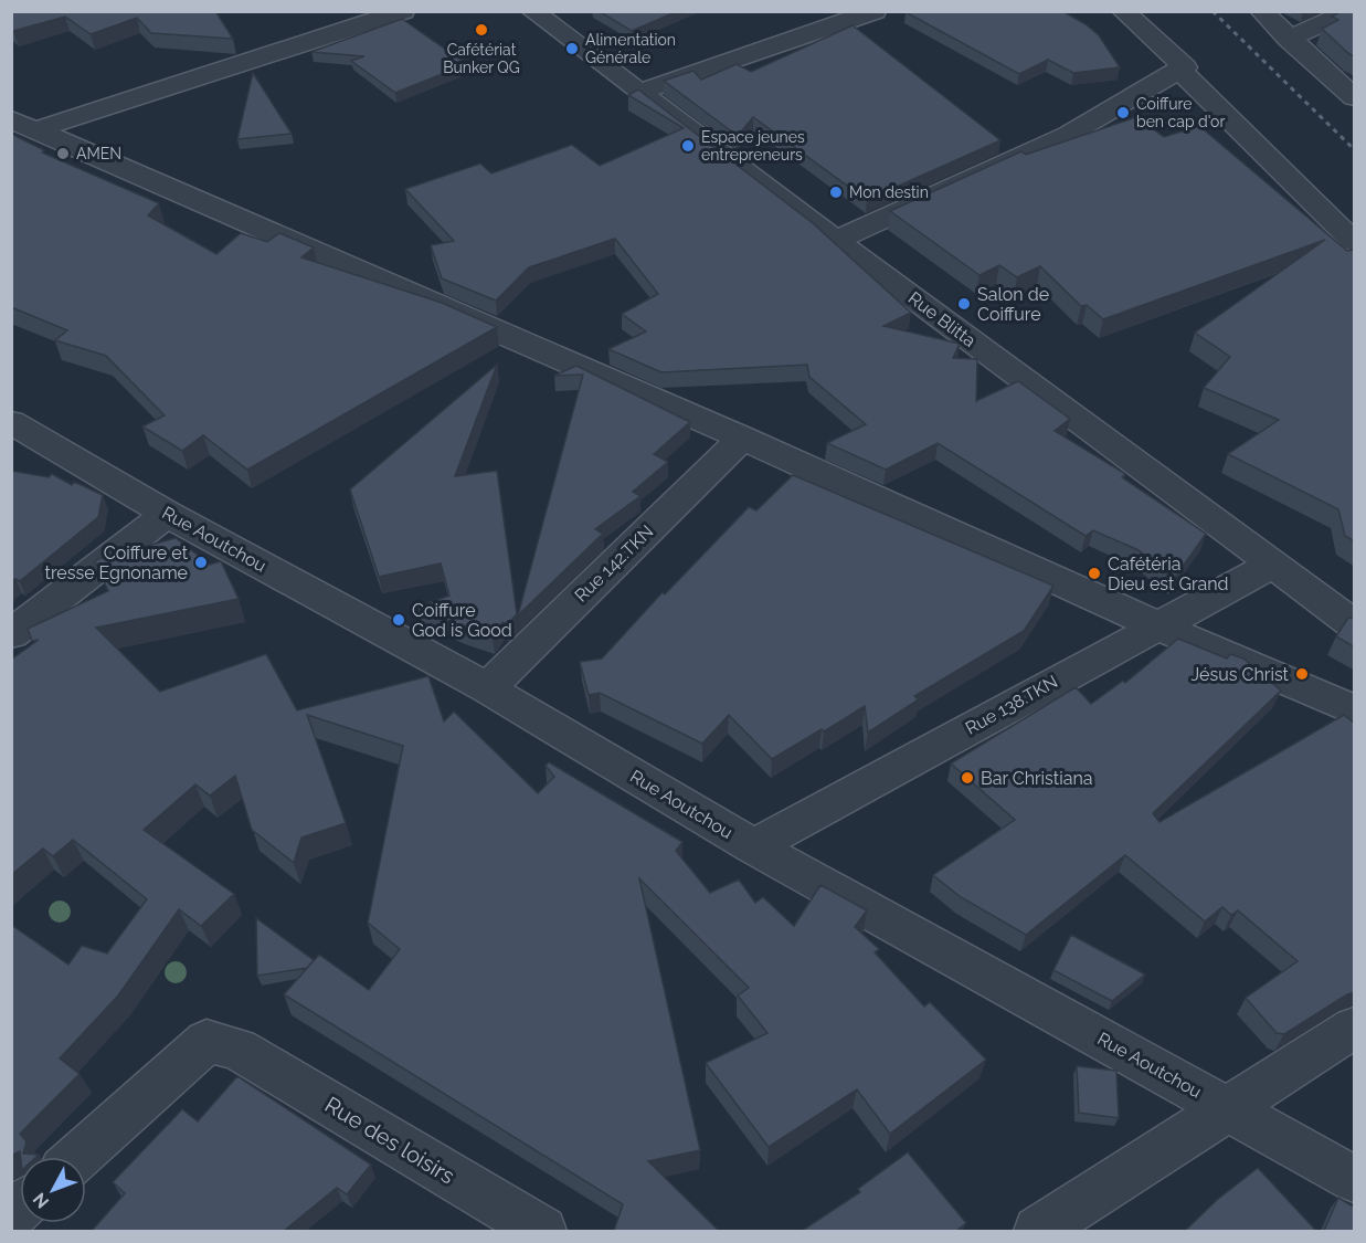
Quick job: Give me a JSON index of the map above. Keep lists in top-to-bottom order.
{
  "streets": {
    "street": [
      "Rue Blitta",
      "Rue Aoutchou",
      "Rue 142.TKN",
      "Rue 138.TKN",
      "Rue des loisirs"
    ]
  },
  "crossings": [
    ["Rue Blitta", "Rue 138.TKN"],
    ["Rue Aoutchou", "Rue 142.TKN"],
    ["Rue Aoutchou", "Rue 138.TKN"]
  ],
  "places": [
    "Cafétériat Bunker QG",
    "Alimentation Générale",
    "Coiffure ben cap d'or",
    "Espace jeunes entrepreneurs",
    "AMEN",
    "Mon destin",
    "Salon de Coiffure",
    "Coiffure et tresse Egnoname",
    "Cafétéria Dieu est Grand",
    "Coiffure God is Good",
    "Jésus Christ",
    "Bar Christiana"
  ],
  "north": "bottom left"
}
